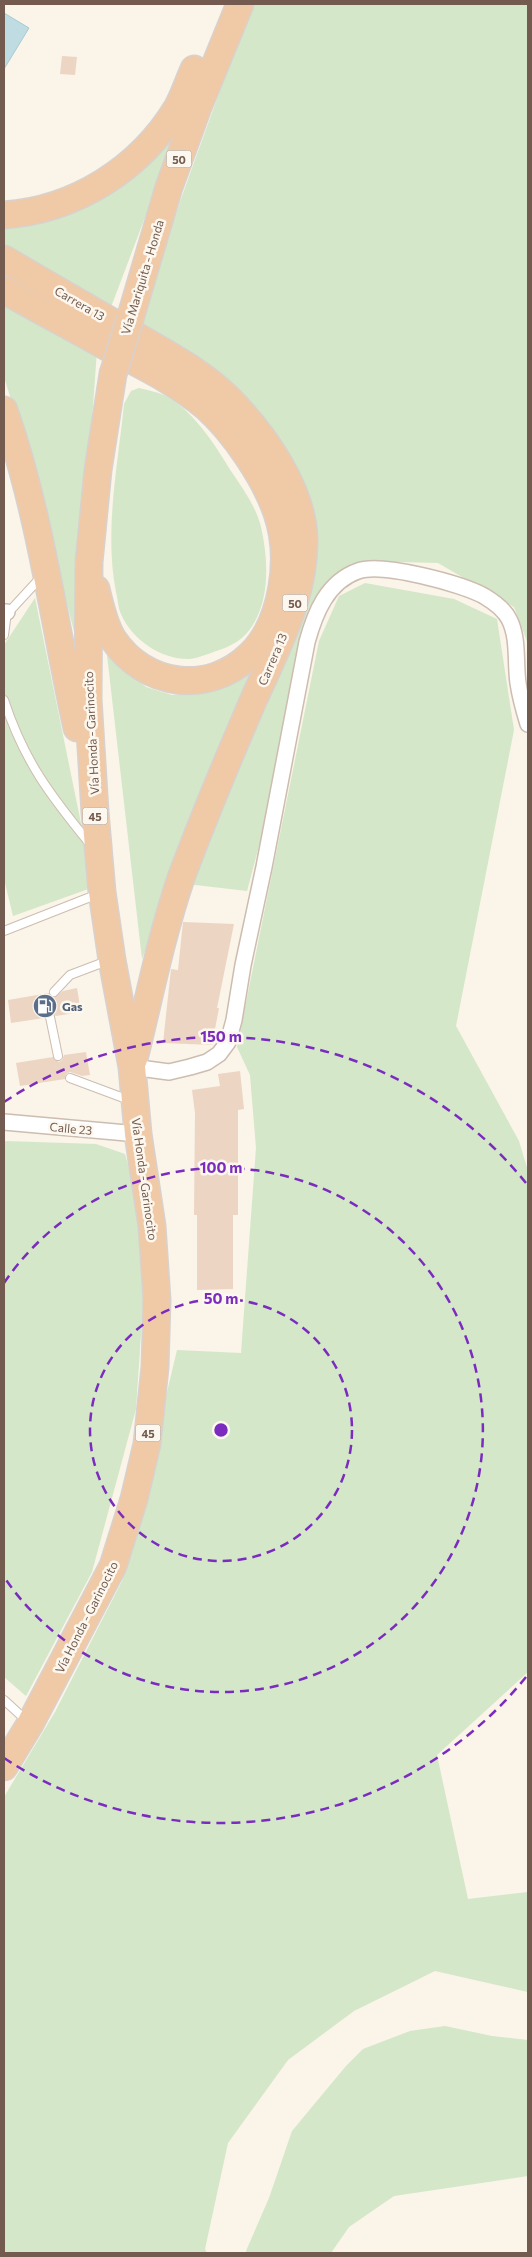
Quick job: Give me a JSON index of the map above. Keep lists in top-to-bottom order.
{
  "streets": {
    "highway": [
      "50",
      "Vía Mariquita - Honda",
      "Carrera 13",
      "Vía Honda - Garinocito",
      "45"
    ],
    "street": ["Calle 23"]
  },
  "crossings": [
    ["Vía Mariquita - Honda", "Carrera 13"],
    ["Vía Mariquita - Honda", "Vía Honda - Garinocito"],
    ["Carrera 13", "Vía Honda - Garinocito"],
    ["Vía Honda - Garinocito", "Calle 23"]
  ],
  "places": {
    "fuel station": ["Gas"]
  },
  "rings": ["150 m", "100 m", "50 m"]
}
